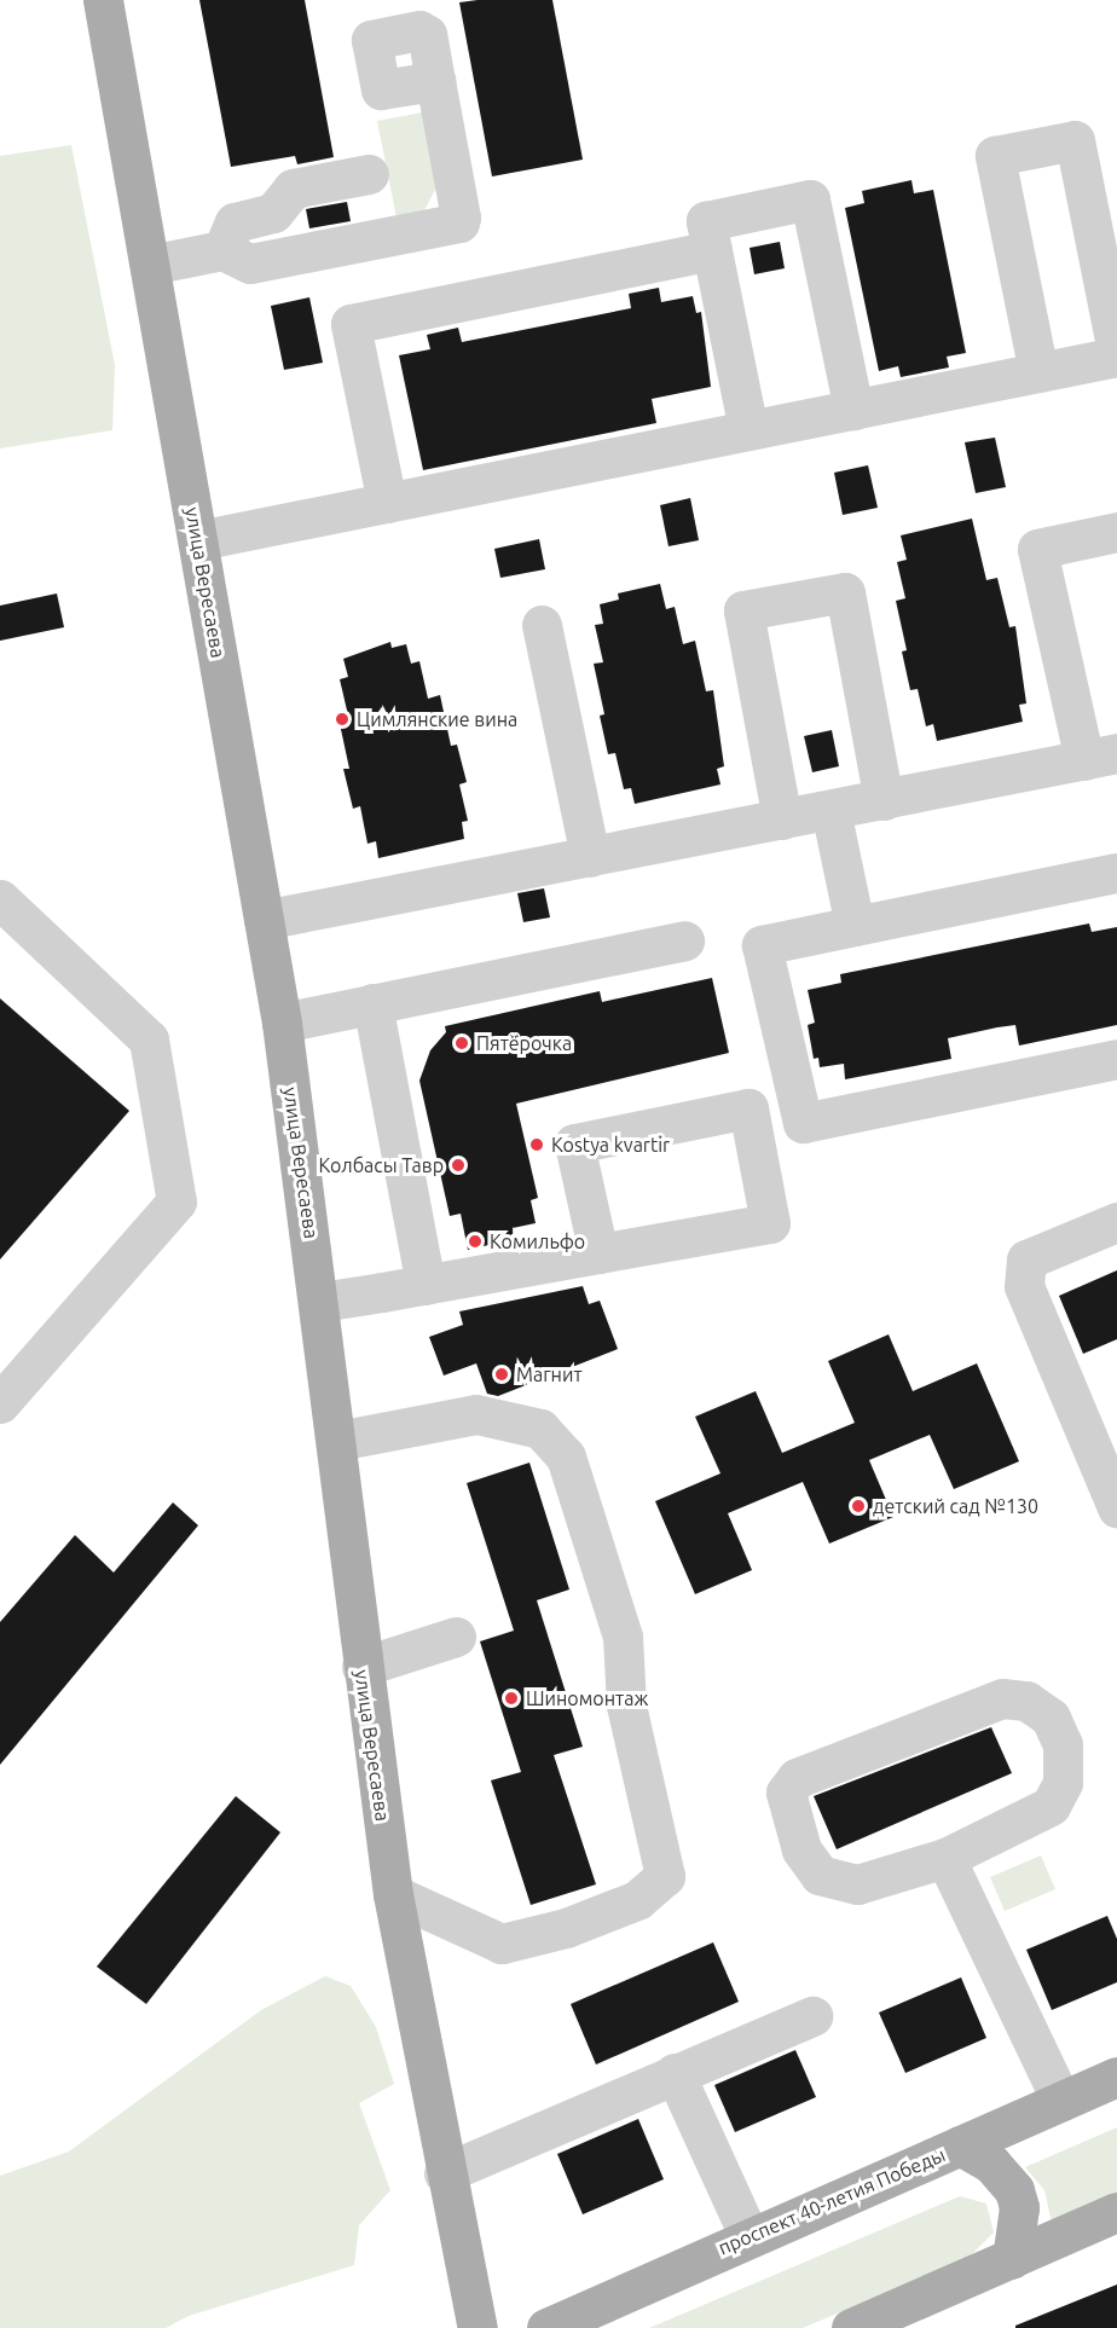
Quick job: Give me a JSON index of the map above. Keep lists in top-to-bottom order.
{
  "streets": {
    "main road": ["улица Вересаева", "проспект 40-летия Победы"]
  },
  "places": [
    "Цимлянские вина",
    "Пятёрочка",
    "Kostya kvartir",
    "Колбасы Тавр",
    "Комильфо",
    "Магнит",
    "детский сад №130",
    "Шиномонтаж"
  ]
}
